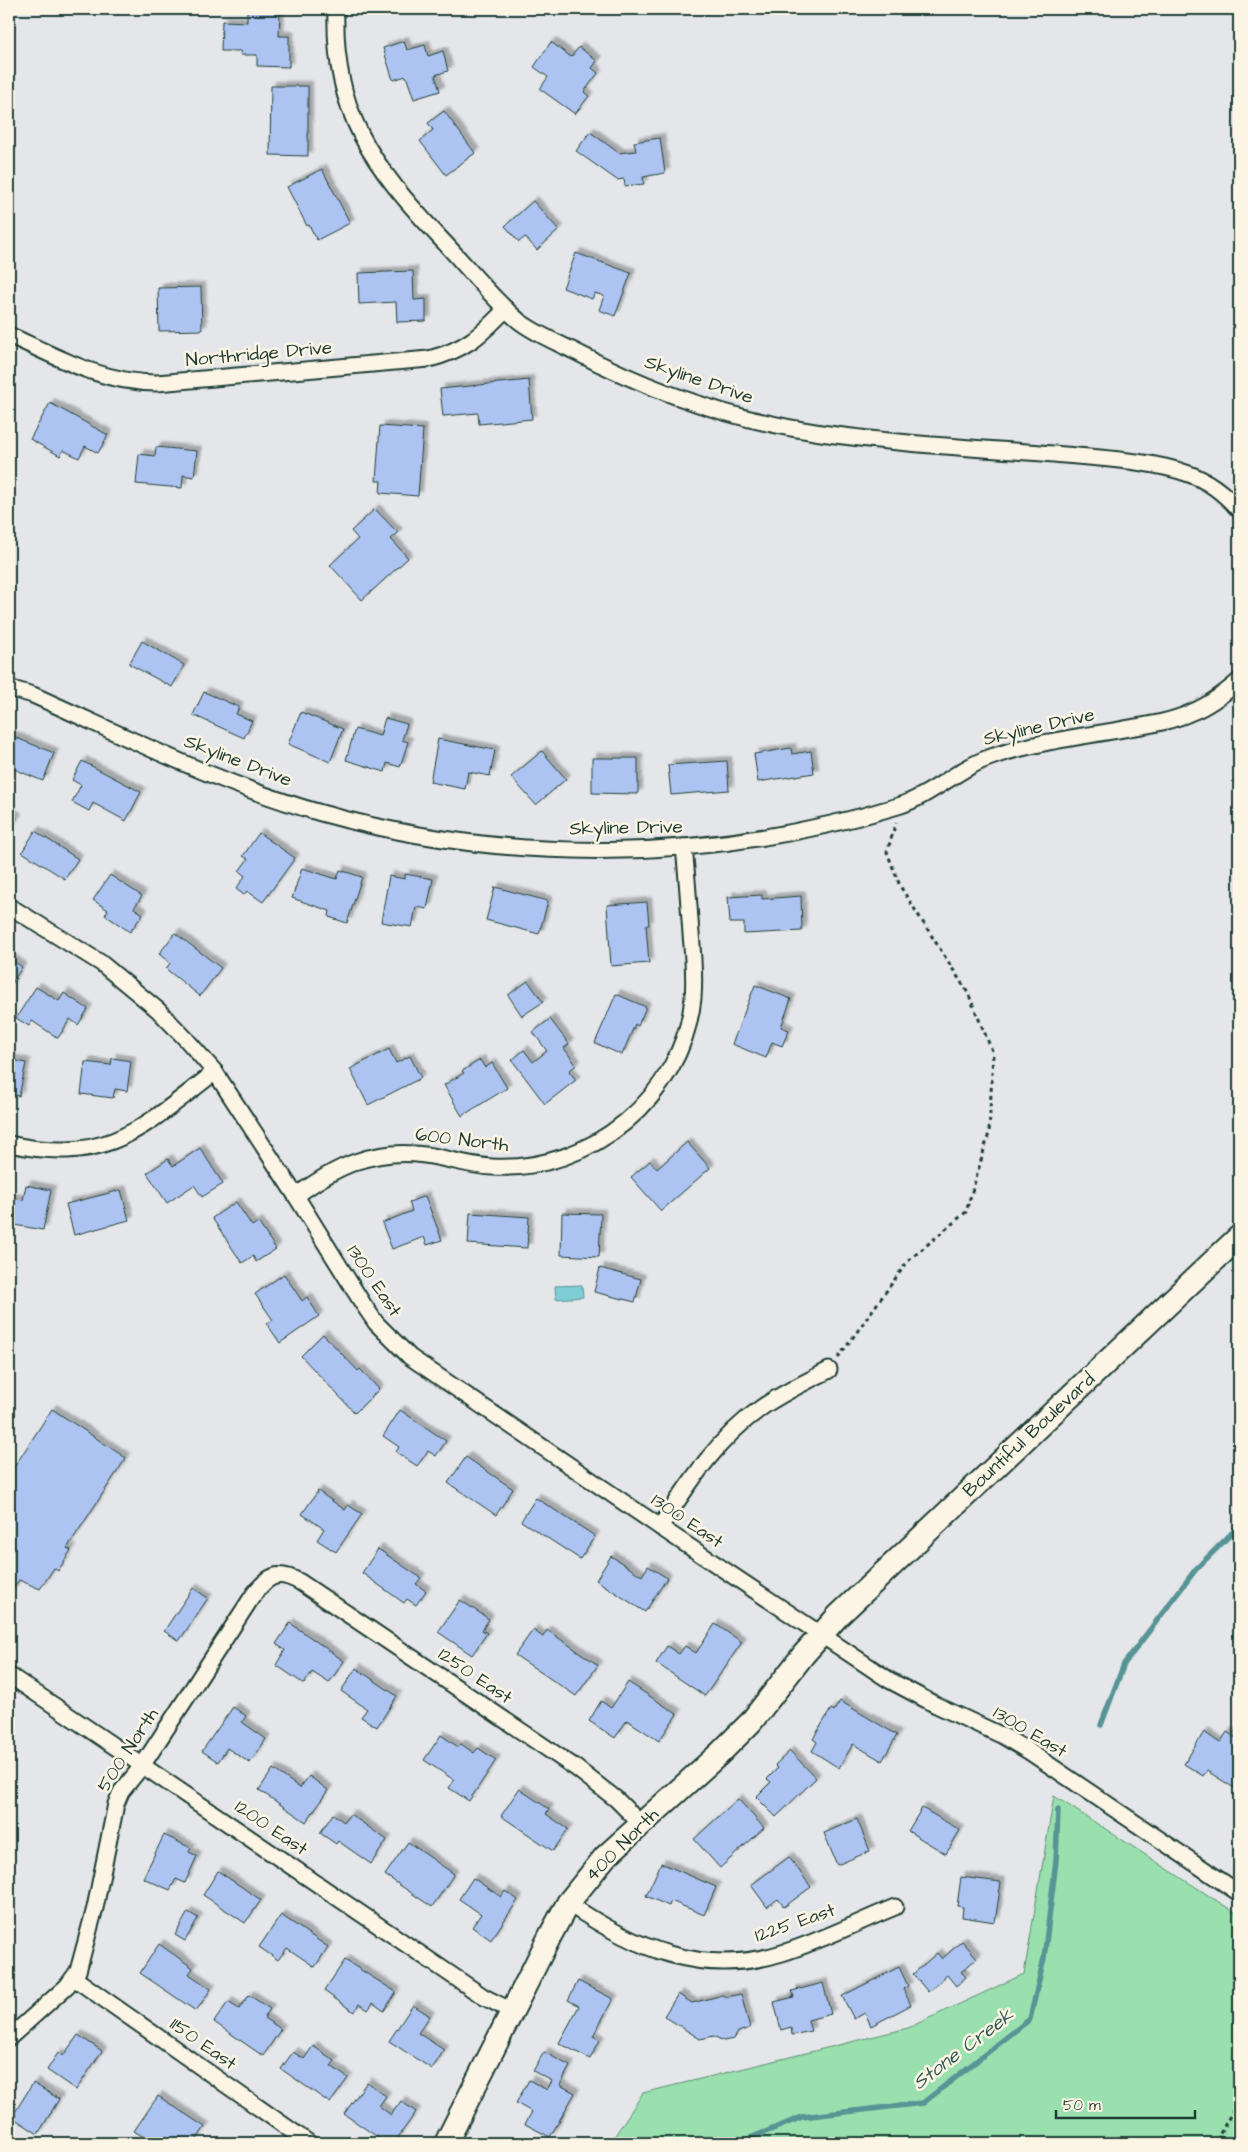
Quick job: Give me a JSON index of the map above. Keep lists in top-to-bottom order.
{
  "streets": {
    "main road": ["Bountiful Boulevard", "400 North"],
    "street": [
      "Northridge Drive",
      "Skyline Drive",
      "600 North",
      "1300 East",
      "1250 East",
      "500 North",
      "1200 East",
      "1225 East",
      "1150 East"
    ]
  },
  "crossings": [
    ["Northridge Drive", "Skyline Drive"],
    ["Skyline Drive", "600 North"],
    ["600 North", "1300 East"],
    ["1300 East", "Bountiful Boulevard"],
    ["1300 East", "400 North"],
    ["Bountiful Boulevard", "400 North"],
    ["1250 East", "500 North"],
    ["1250 East", "400 North"],
    ["500 North", "1200 East"],
    ["500 North", "1150 East"],
    ["1200 East", "400 North"],
    ["400 North", "1225 East"]
  ],
  "water": ["Stone Creek"],
  "scale_bar": "50 m"
}
